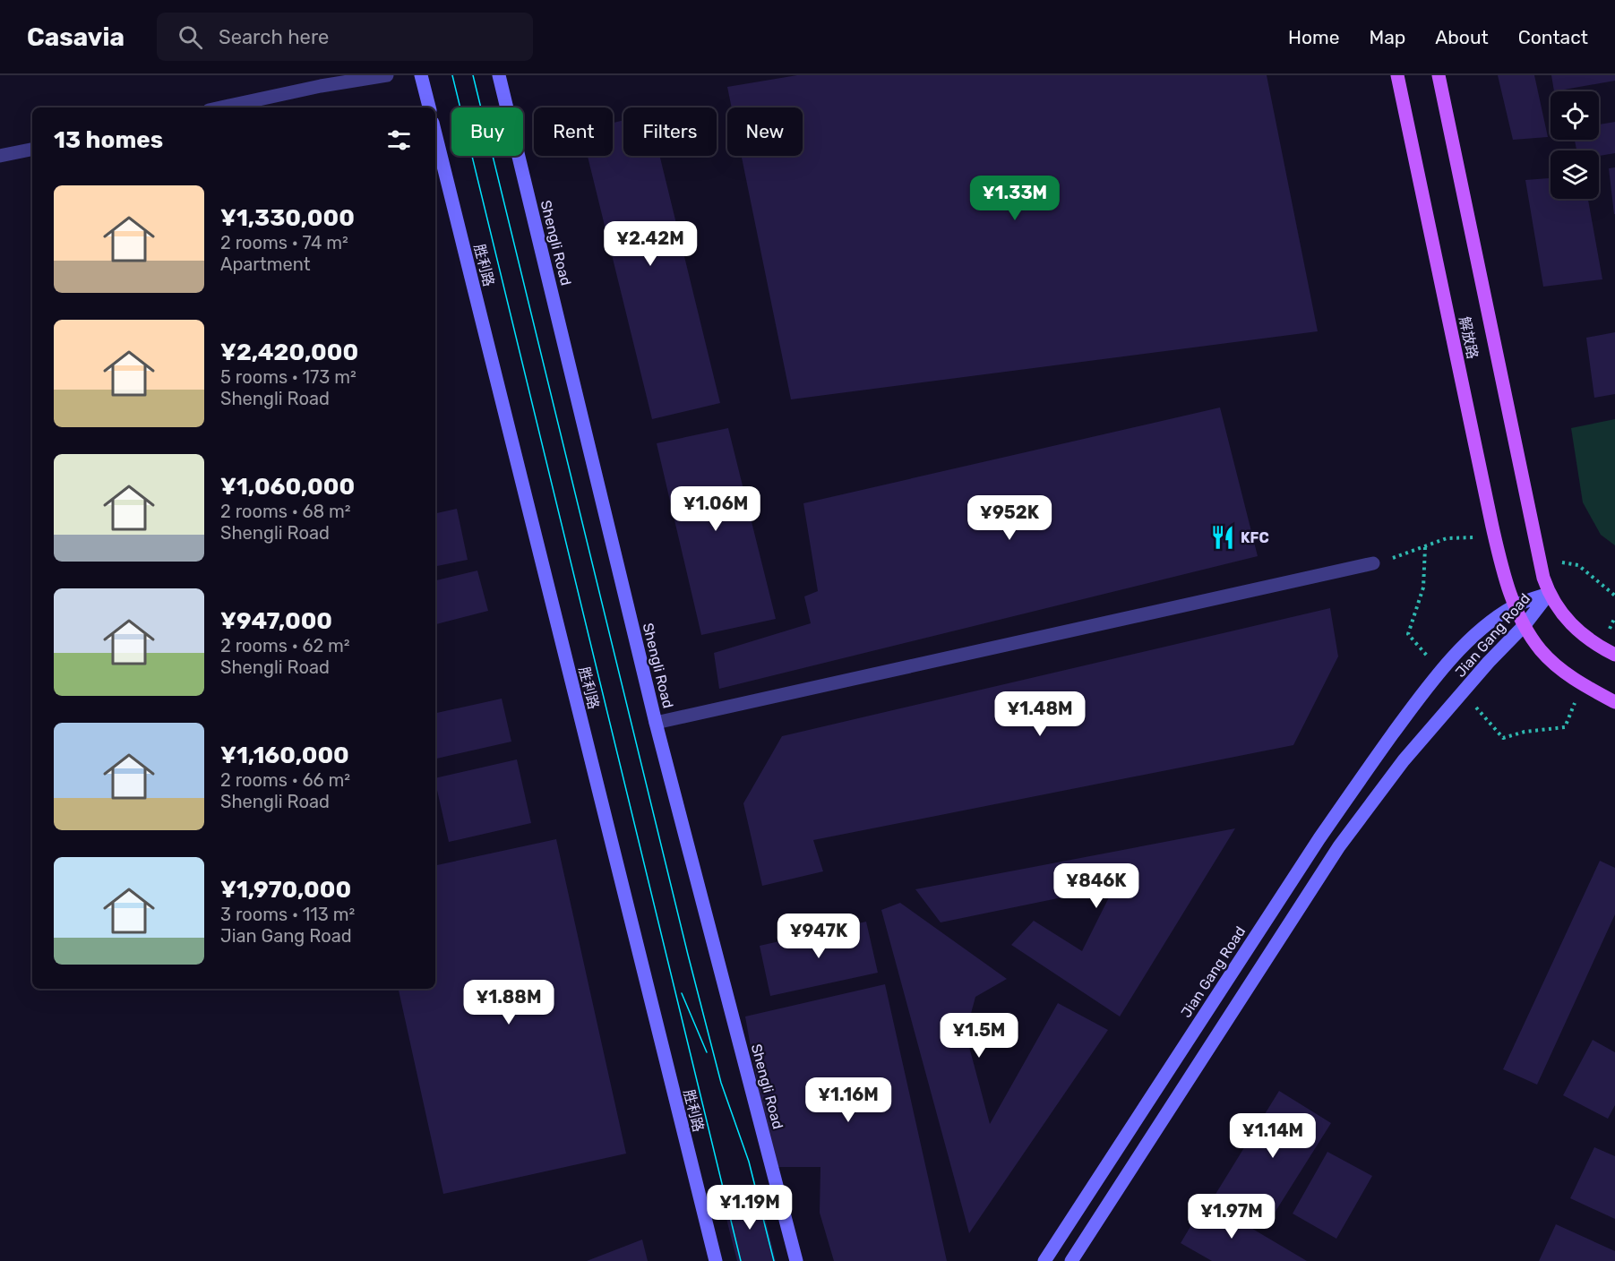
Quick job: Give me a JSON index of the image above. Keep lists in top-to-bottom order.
{
  "streets": {
    "main road": [
      "Shengli Road",
      "胜利路",
      "解放路",
      "Jian Gang Road"
    ]
  },
  "crossings": [
    ["解放路", "Jian Gang Road"]
  ],
  "places": {
    "restaurant": ["KFC"]
  },
  "page": {
    "header": "Casavia",
    "search": "Search here",
    "nav": [
      "Home",
      "Map",
      "About",
      "Contact"
    ],
    "chip": [
      "Buy",
      "Rent",
      "Filters",
      "New"
    ],
    "heading": "13 homes",
    "list": [
      {
        "name": "¥1,330,000",
        "note": "2 rooms · 74 m² · Apartment"
      },
      {
        "name": "¥2,420,000",
        "note": "5 rooms · 173 m² · Shengli Road"
      },
      {
        "name": "¥1,060,000",
        "note": "2 rooms · 68 m² · Shengli Road"
      },
      {
        "name": "¥947,000",
        "note": "2 rooms · 62 m² · Shengli Road"
      },
      {
        "name": "¥1,160,000",
        "note": "2 rooms · 66 m² · Shengli Road"
      },
      {
        "name": "¥1,970,000",
        "note": "3 rooms · 113 m² · Jian Gang Road"
      }
    ],
    "price": [
      "¥1.33M",
      "¥2.42M",
      "¥1.06M",
      "¥952K",
      "¥1.48M",
      "¥846K",
      "¥947K",
      "¥1.88M",
      "¥1.5M",
      "¥1.16M",
      "¥1.14M",
      "¥1.19M",
      "¥1.97M"
    ]
  }
}
